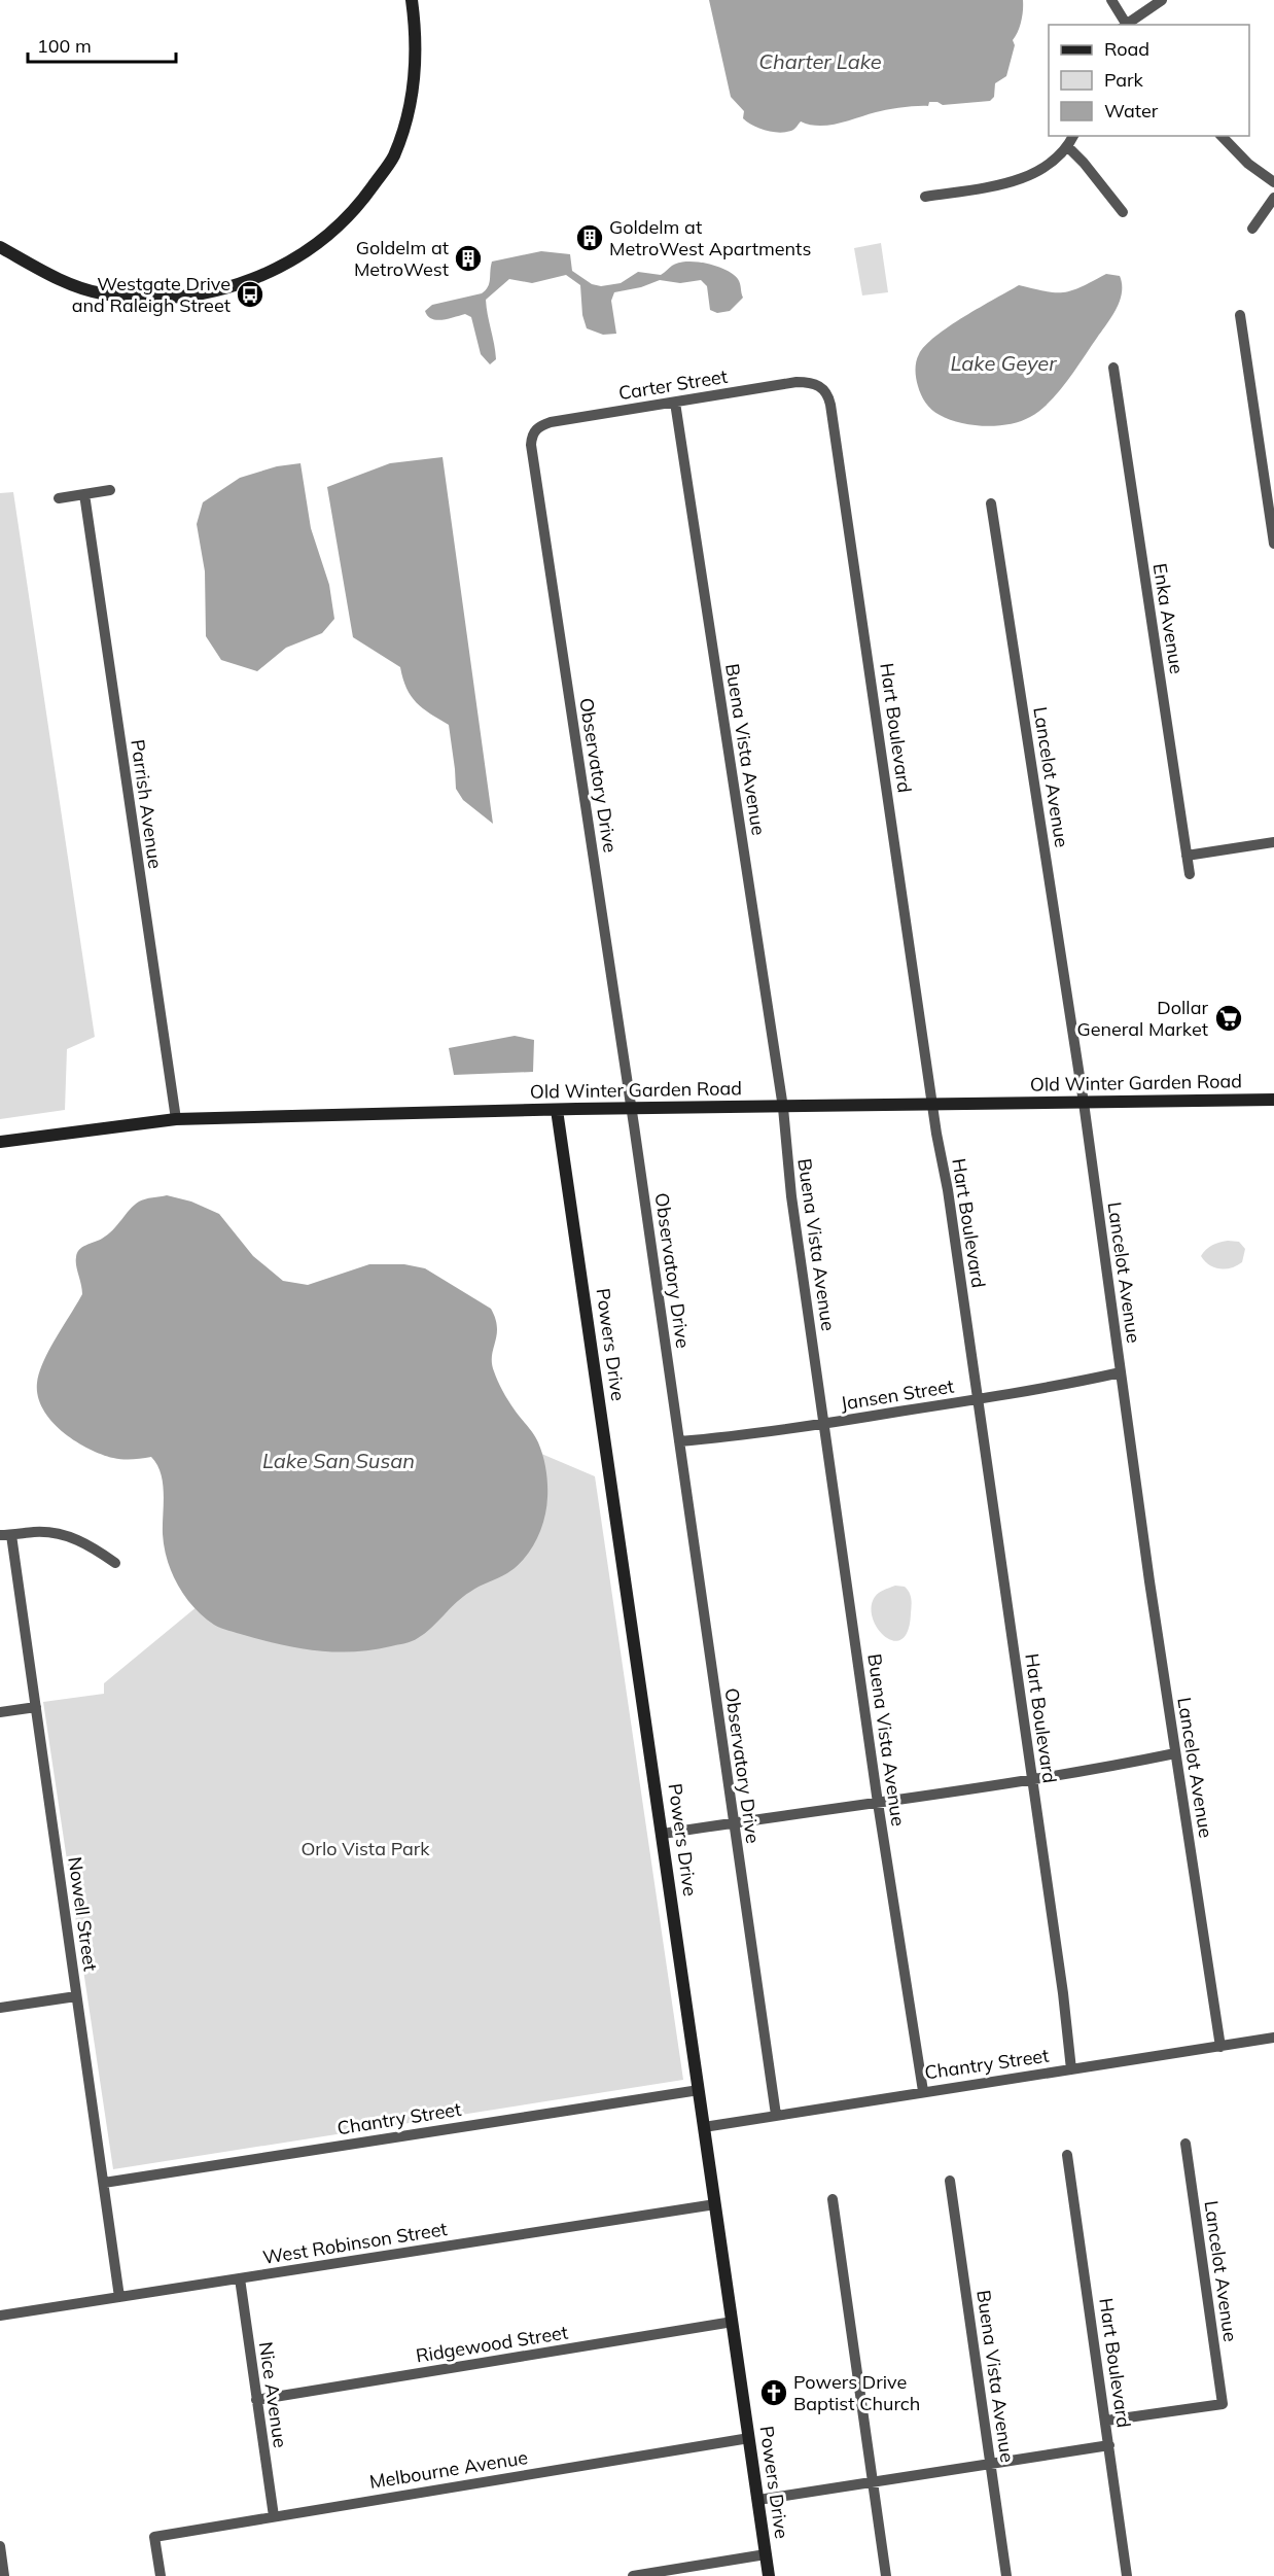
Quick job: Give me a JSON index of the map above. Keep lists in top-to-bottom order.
{
  "streets": {
    "street": [
      "Carter Street",
      "Enka Avenue",
      "Hart Boulevard",
      "Buena Vista Avenue",
      "Observatory Drive",
      "Lancelot Avenue",
      "Parrish Avenue",
      "Old Winter Garden Road",
      "Powers Drive",
      "Jansen Street",
      "Nowell Street",
      "Chantry Street",
      "West Robinson Street",
      "Ridgewood Street",
      "Nice Avenue",
      "Melbourne Avenue"
    ]
  },
  "crossings": [
    ["Carter Street", "Hart Boulevard"],
    ["Carter Street", "Buena Vista Avenue"],
    ["Carter Street", "Observatory Drive"],
    ["Hart Boulevard", "Lancelot Avenue"],
    ["Hart Boulevard", "Old Winter Garden Road"],
    ["Hart Boulevard", "Jansen Street"],
    ["Hart Boulevard", "Chantry Street"],
    ["Buena Vista Avenue", "Old Winter Garden Road"],
    ["Buena Vista Avenue", "Jansen Street"],
    ["Buena Vista Avenue", "Chantry Street"],
    ["Observatory Drive", "Old Winter Garden Road"],
    ["Observatory Drive", "Jansen Street"],
    ["Observatory Drive", "Chantry Street"],
    ["Lancelot Avenue", "Old Winter Garden Road"],
    ["Lancelot Avenue", "Jansen Street"],
    ["Lancelot Avenue", "Chantry Street"],
    ["Parrish Avenue", "Old Winter Garden Road"],
    ["Old Winter Garden Road", "Powers Drive"],
    ["Powers Drive", "Chantry Street"],
    ["Powers Drive", "West Robinson Street"],
    ["Powers Drive", "Ridgewood Street"],
    ["Powers Drive", "Melbourne Avenue"],
    ["Nowell Street", "Chantry Street"],
    ["Nowell Street", "West Robinson Street"],
    ["West Robinson Street", "Nice Avenue"],
    ["Ridgewood Street", "Nice Avenue"],
    ["Nice Avenue", "Melbourne Avenue"]
  ],
  "water": ["Charter Lake", "Lake Geyer", "Lake San Susan"],
  "parks": ["Orlo Vista Park"],
  "places": {
    "building": ["Goldelm at MetroWest Apartments", "Goldelm at MetroWest"],
    "bus stop": ["Westgate Drive and Raleigh Street"],
    "supermarket": ["Dollar General Market"],
    "church": ["Powers Drive Baptist Church"]
  },
  "legend": ["Road", "Park", "Water"],
  "scale_bar": "100 m"
}
